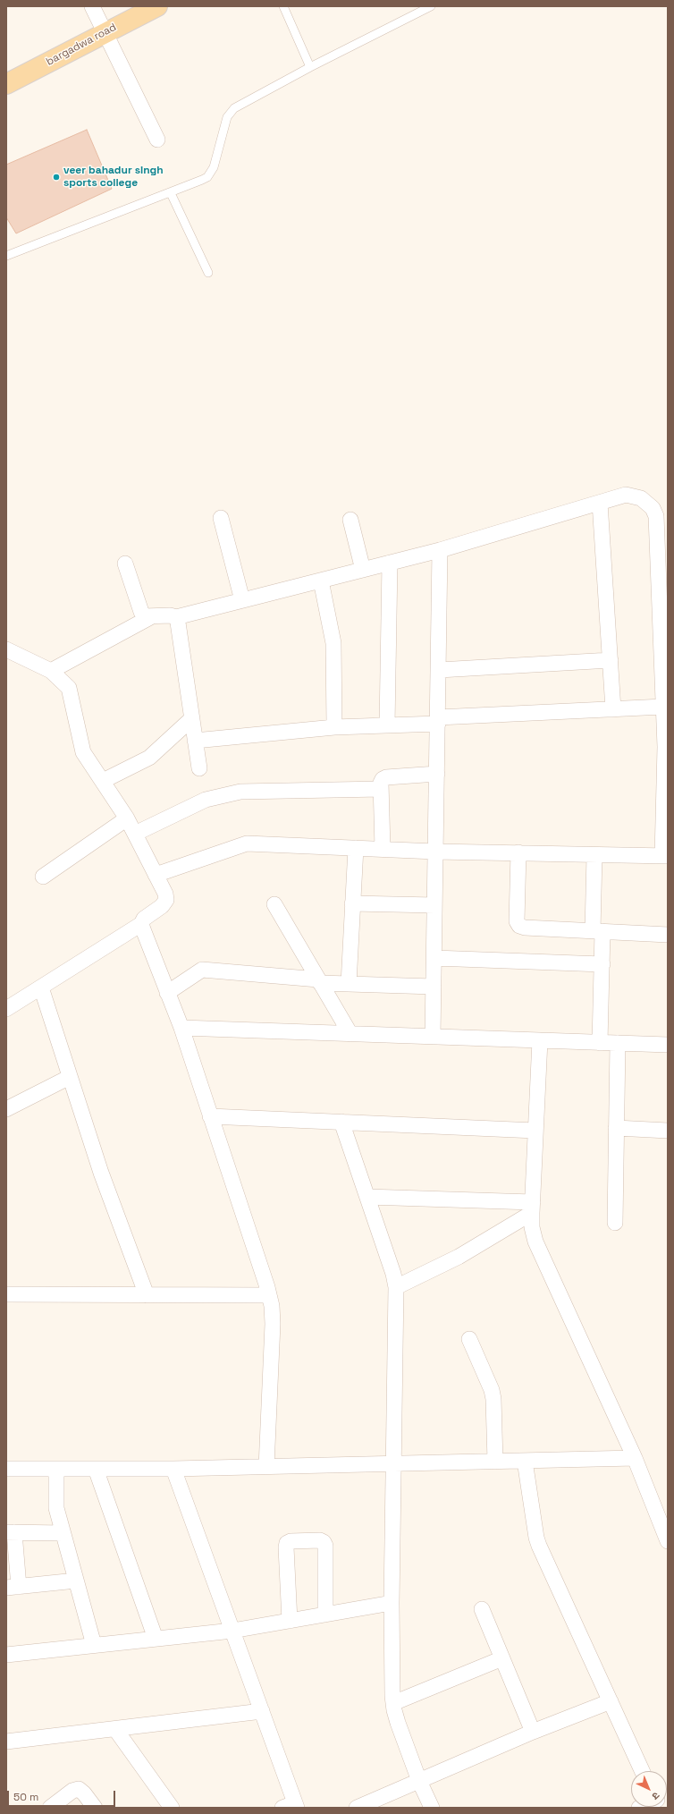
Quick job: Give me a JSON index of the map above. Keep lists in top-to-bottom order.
{
  "streets": {
    "main road": ["bargadwa road"]
  },
  "places": ["veer bahadur singh sports college"],
  "scale_bar": "50 m",
  "north": "bottom right"
}
